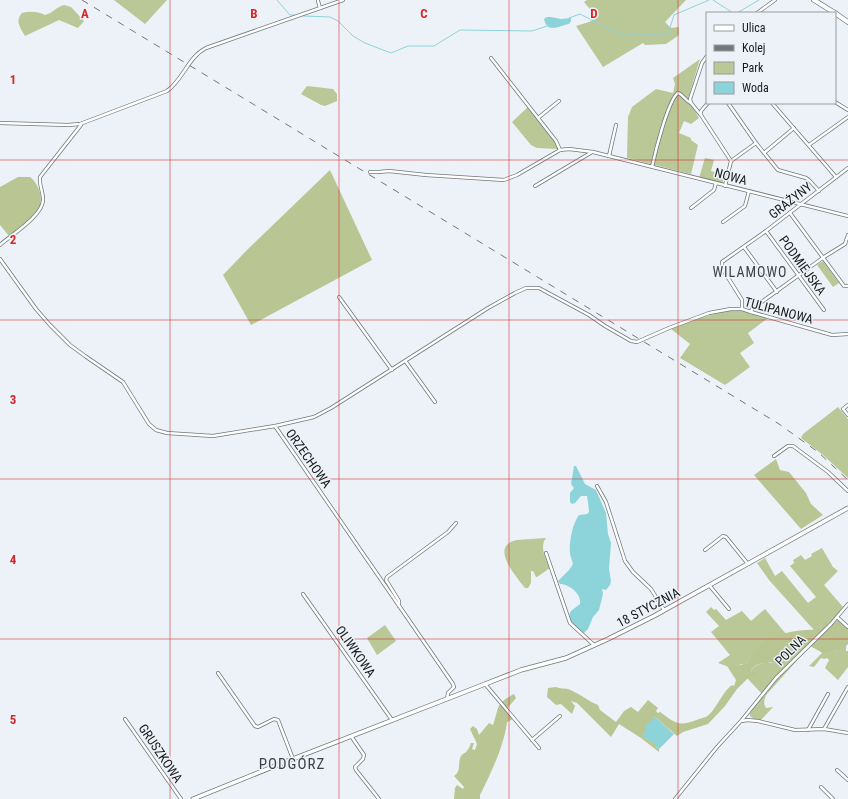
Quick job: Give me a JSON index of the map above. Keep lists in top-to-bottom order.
{
  "streets": {
    "street": [
      "NOWA",
      "GRAŻYNY",
      "PODMIEJSKA",
      "TULIPANOWA",
      "ORZECHOWA",
      "18 STYCZNIA",
      "POLNA",
      "OLIWKOWA",
      "GRUSZKOWA"
    ]
  },
  "crossings": [
    ["NOWA", "GRAŻYNY"],
    ["GRAŻYNY", "PODMIEJSKA"],
    ["GRAŻYNY", "TULIPANOWA"],
    ["TULIPANOWA", "ORZECHOWA"],
    ["ORZECHOWA", "18 STYCZNIA"],
    ["18 STYCZNIA", "OLIWKOWA"]
  ],
  "districts": ["WILAMOWO", "PODGÓRZ"],
  "legend": [
    "Ulica",
    "Kolej",
    "Park",
    "Woda"
  ],
  "grid": {
    "columns": [
      "A",
      "B",
      "C",
      "D"
    ],
    "rows": [
      "1",
      "2",
      "3",
      "4",
      "5"
    ]
  }
}
